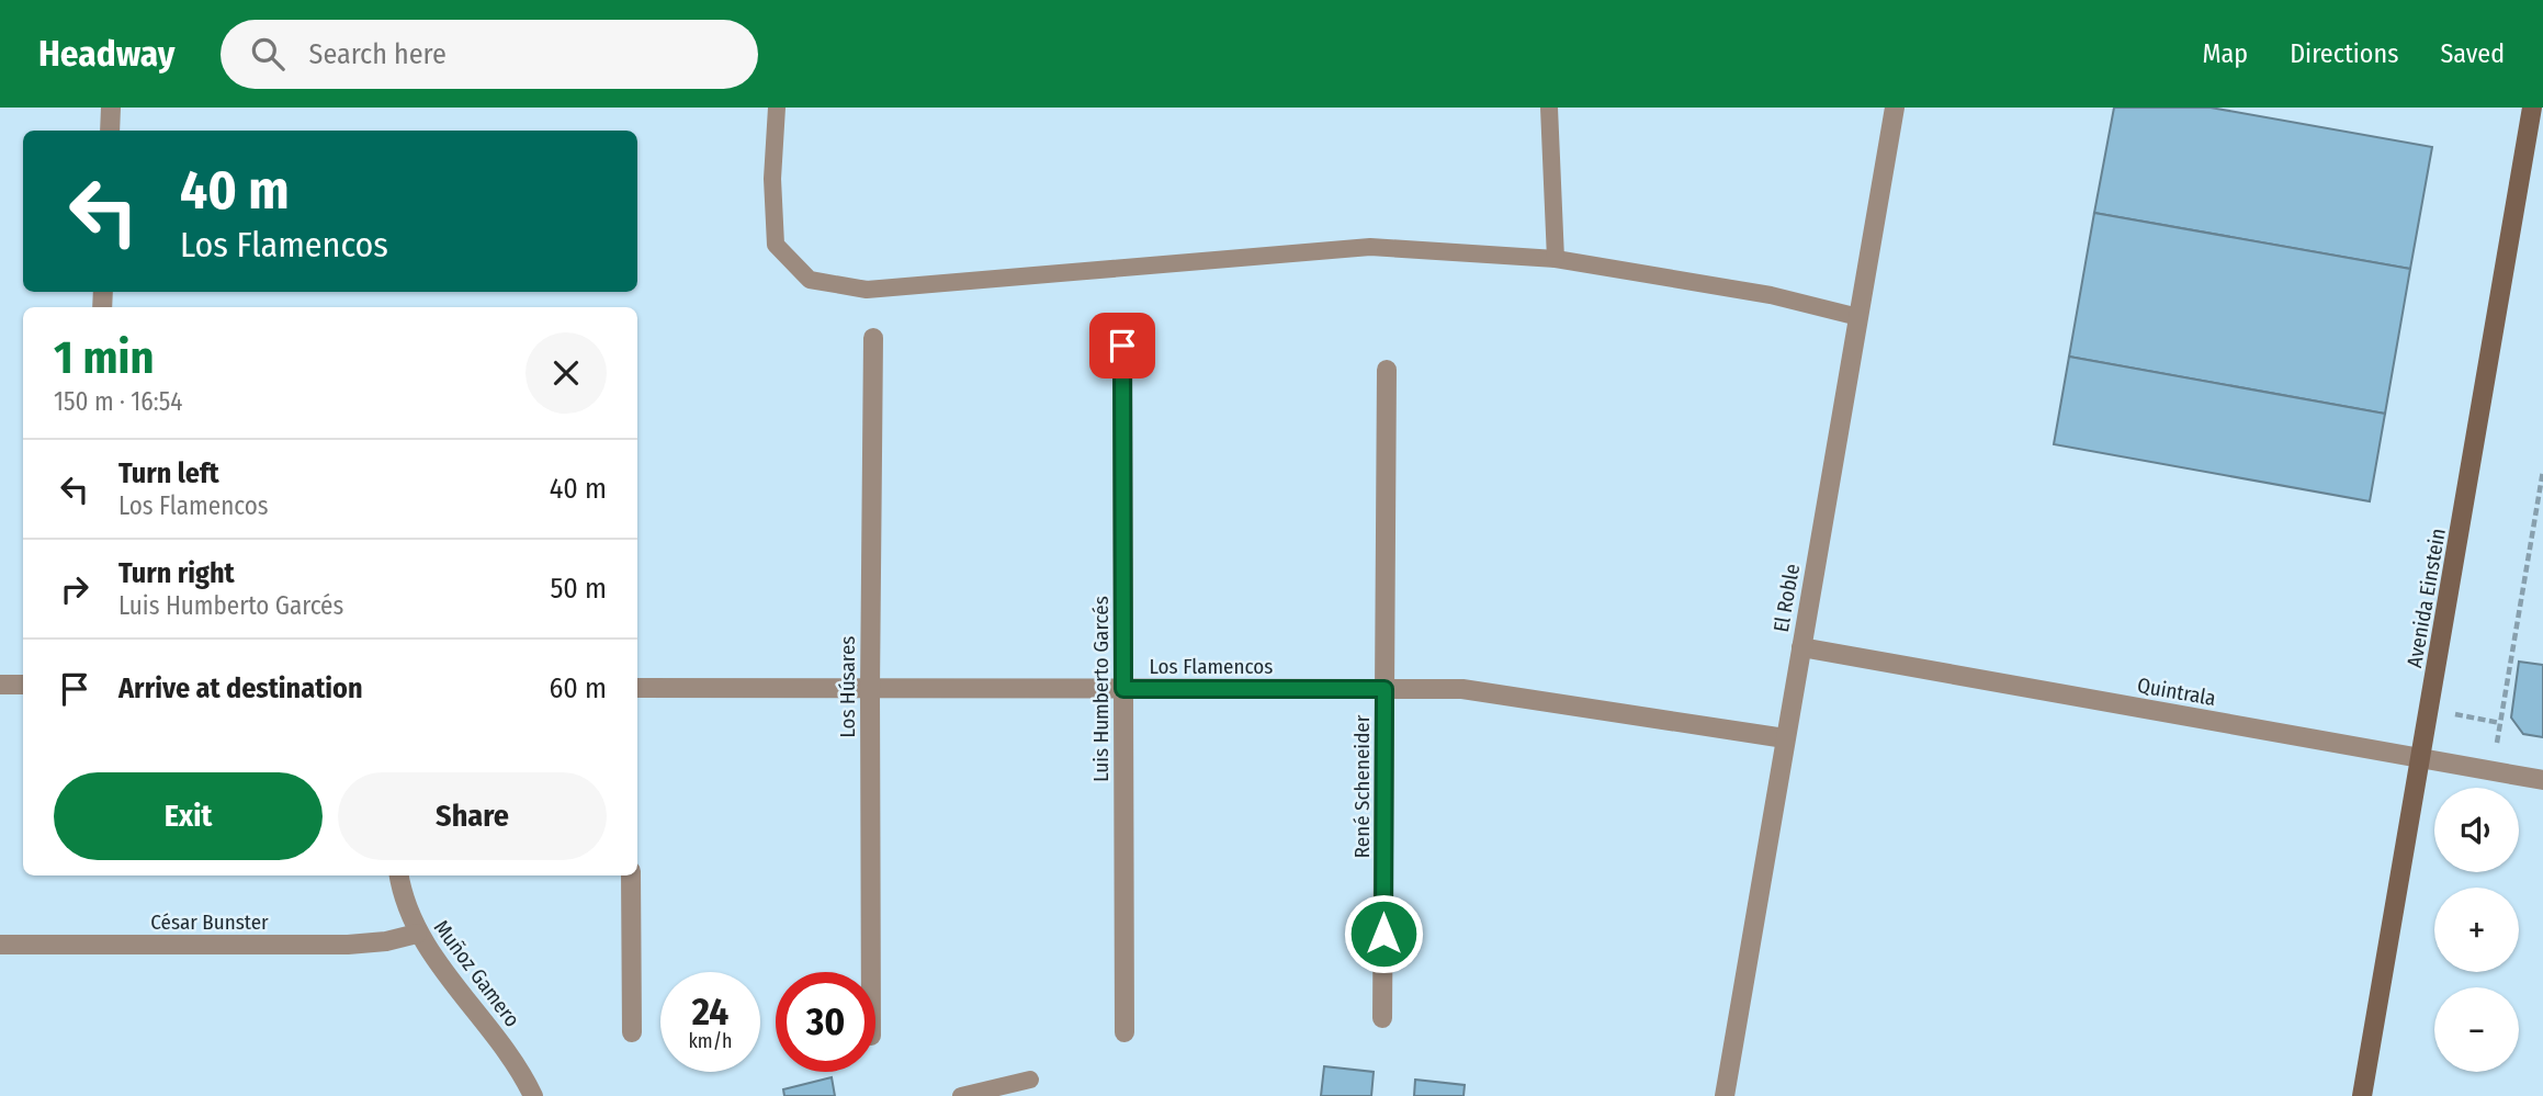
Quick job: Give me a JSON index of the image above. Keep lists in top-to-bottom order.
{
  "streets": {
    "main road": ["Avenida Einstein"],
    "street": [
      "El Roble",
      "Los Flamencos",
      "Los Húsares",
      "Luis Humberto Garcés",
      "Quintrala",
      "René Scheneider",
      "César Bunster",
      "Muñoz Gamero"
    ]
  },
  "crossings": [
    ["El Roble", "Los Flamencos"],
    ["El Roble", "Quintrala"],
    ["Avenida Einstein", "Quintrala"],
    ["Los Flamencos", "Los Húsares"],
    ["Los Flamencos", "Luis Humberto Garcés"],
    ["Los Flamencos", "René Scheneider"],
    ["César Bunster", "Muñoz Gamero"]
  ],
  "page": {
    "header": "Headway",
    "search": "Search here",
    "nav": ["Map", "Directions", "Saved"],
    "turn": ["40 m", "Los Flamencos"],
    "heading": ["1 min", "150 m · 16:54"],
    "list": [
      {
        "name": "Turn left",
        "note": "Los Flamencos",
        "value": "40 m"
      },
      {
        "name": "Turn right",
        "note": "Luis Humberto Garcés",
        "value": "50 m"
      },
      {
        "name": "Arrive at destination",
        "value": "60 m"
      }
    ],
    "buttons": ["Exit", "Share"],
    "map_buttons": ["+", "−"],
    "speed": "24 km/h",
    "limit": "30"
  }
}
